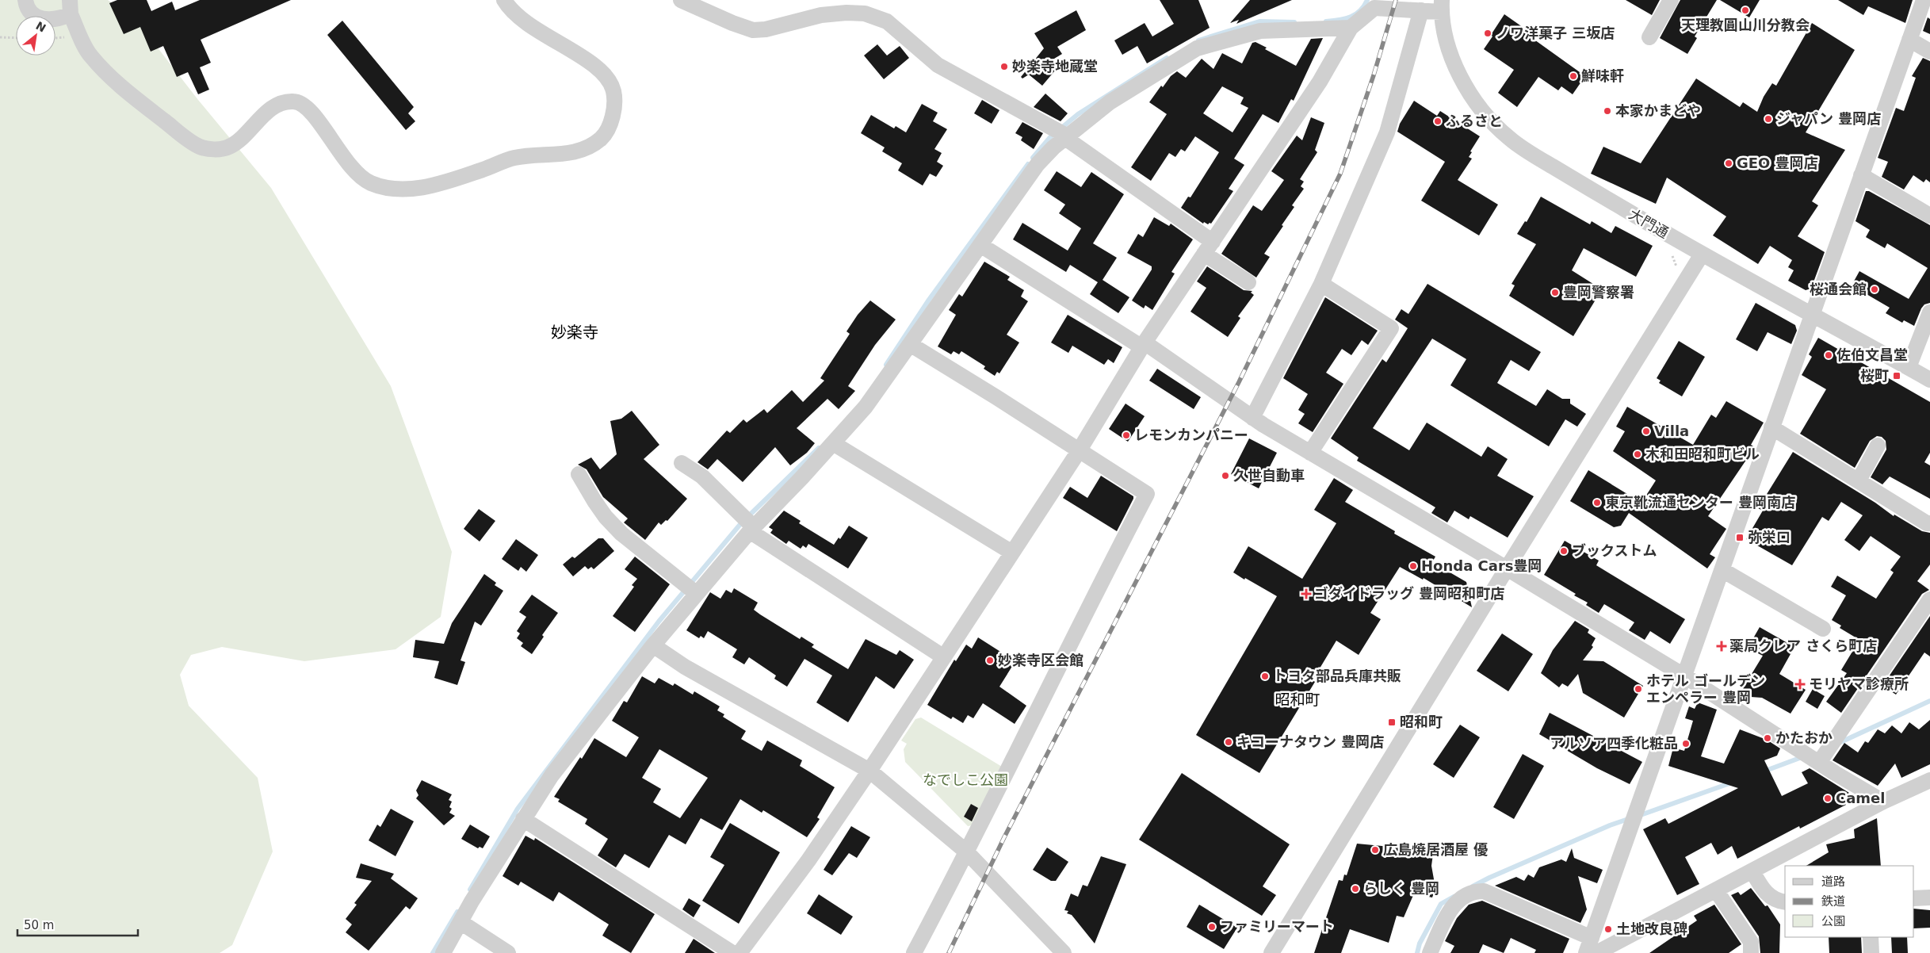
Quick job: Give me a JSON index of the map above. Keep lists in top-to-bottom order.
{
  "streets": {
    "street": ["大門通"]
  },
  "districts": ["妙楽寺", "昭和町"],
  "parks": ["なでしこ公園"],
  "places": {
    "other": [
      "天理教圓山川分教会",
      "ノワ洋菓子 三坂店",
      "妙楽寺地蔵堂",
      "鮮味軒",
      "本家かまどや",
      "ジャパン 豊岡店",
      "ふるさと",
      "GEO 豊岡店",
      "桜通会館",
      "豊岡警察署",
      "佐伯文昌堂",
      "Villa",
      "レモンカンパニー",
      "木和田昭和町ビル",
      "久世自動車",
      "東京靴流通センター 豊岡南店",
      "ブックストム",
      "Honda Cars豊岡",
      "妙楽寺区会館",
      "トヨタ部品兵庫共販",
      "ホテル ゴールデン エンペラー 豊岡",
      "かたおか",
      "キコーナタウン 豊岡店",
      "アルソア四季化粧品",
      "Camel",
      "広島焼居酒屋 優",
      "らしく 豊岡",
      "ファミリーマート",
      "土地改良碑"
    ],
    "transit": ["桜町", "弥栄口", "昭和町"],
    "health": ["ゴダイドラッグ 豊岡昭和町店", "薬局クレア さくら町店", "モリヤマ診療所"]
  },
  "legend": ["道路", "鉄道", "公園"],
  "scale_bar": "50 m",
  "north": "top right"
}
